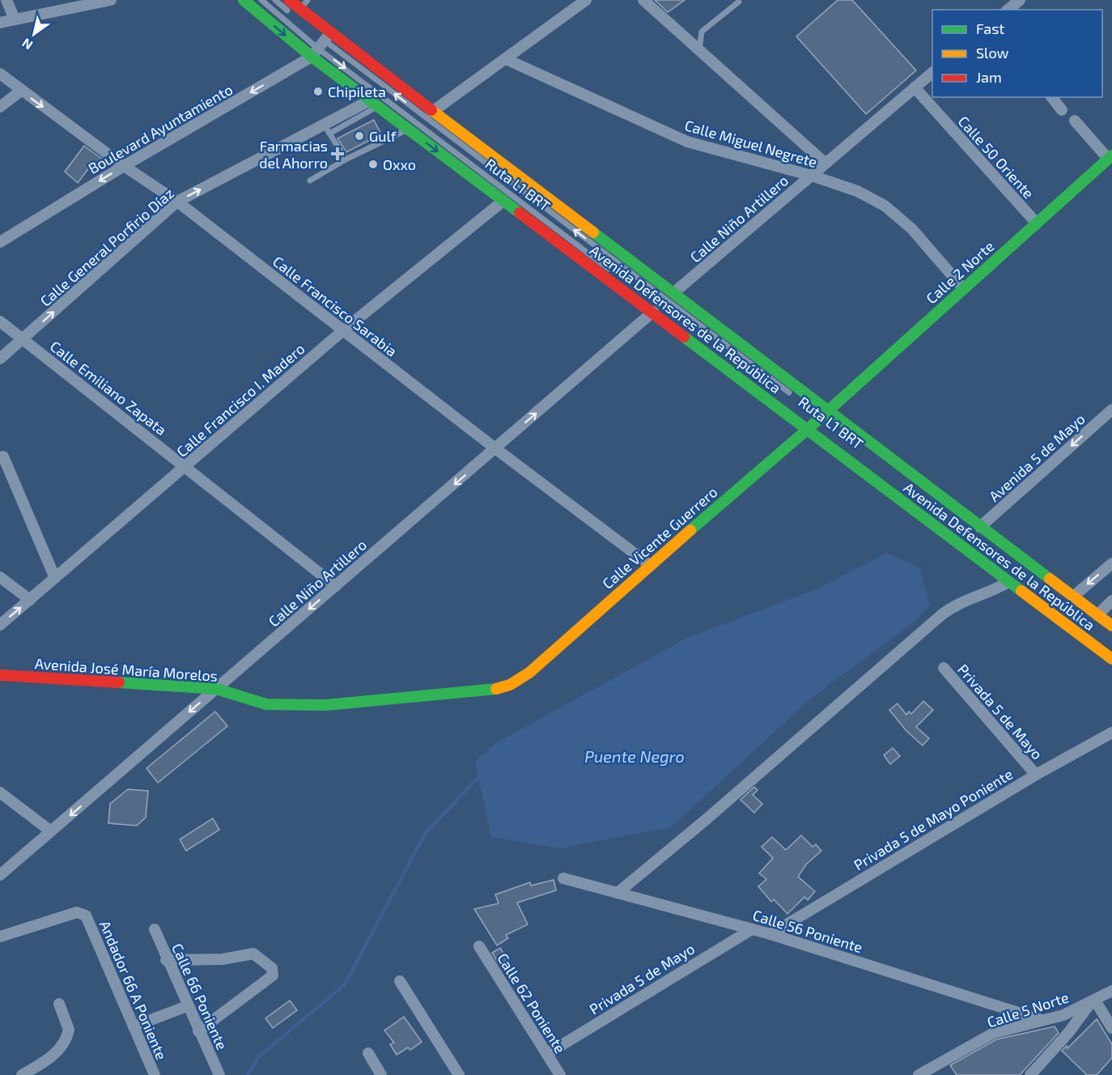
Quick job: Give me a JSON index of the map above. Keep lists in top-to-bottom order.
{
  "streets": {
    "main road": [
      "Calle 2 Norte",
      "Avenida Defensores de la República",
      "Calle Vicente Guerrero",
      "Avenida José María Morelos"
    ],
    "street": [
      "Boulevard Ayuntamiento",
      "Calle Miguel Negrete",
      "Calle 50 Oriente",
      "Calle Niño Artillero",
      "Calle General Porfirio Díaz",
      "Calle Francisco Sarabia",
      "Calle Emiliano Zapata",
      "Calle Francisco I. Madero",
      "Avenida 5 de Mayo",
      "Privada 5 de Mayo",
      "Privada 5 de Mayo Poniente",
      "Calle 56 Poniente",
      "Andador 66 A Poniente",
      "Calle 66 Poniente",
      "Calle 62 Poniente",
      "Calle 5 Norte"
    ],
    "lane": ["Ruta L1 BRT"]
  },
  "crossings": [
    ["Boulevard Ayuntamiento", "Ruta L1 BRT"],
    ["Boulevard Ayuntamiento", "Calle Francisco Sarabia"],
    ["Boulevard Ayuntamiento", "Avenida Defensores de la República"],
    ["Calle Miguel Negrete", "Calle Niño Artillero"],
    ["Calle Miguel Negrete", "Calle 2 Norte"],
    ["Calle 50 Oriente", "Calle Niño Artillero"],
    ["Calle 50 Oriente", "Calle 2 Norte"],
    ["Ruta L1 BRT", "Avenida Defensores de la República"],
    ["Calle Niño Artillero", "Calle Francisco Sarabia"],
    ["Calle Niño Artillero", "Avenida Defensores de la República"],
    ["Calle Niño Artillero", "Calle Emiliano Zapata"],
    ["Calle Niño Artillero", "Avenida José María Morelos"],
    ["Calle General Porfirio Díaz", "Calle Francisco Sarabia"],
    ["Calle General Porfirio Díaz", "Avenida Defensores de la República"],
    ["Calle General Porfirio Díaz", "Calle Emiliano Zapata"],
    ["Calle 2 Norte", "Avenida Defensores de la República"],
    ["Calle 2 Norte", "Calle Vicente Guerrero"],
    ["Calle Francisco Sarabia", "Calle Francisco I. Madero"],
    ["Calle Francisco Sarabia", "Calle Vicente Guerrero"],
    ["Avenida Defensores de la República", "Calle Francisco I. Madero"],
    ["Avenida Defensores de la República", "Avenida 5 de Mayo"],
    ["Avenida Defensores de la República", "Calle Vicente Guerrero"],
    ["Calle Emiliano Zapata", "Calle Francisco I. Madero"],
    ["Calle Vicente Guerrero", "Avenida José María Morelos"],
    ["Privada 5 de Mayo", "Privada 5 de Mayo Poniente"],
    ["Privada 5 de Mayo", "Calle 56 Poniente"],
    ["Privada 5 de Mayo", "Calle 62 Poniente"],
    ["Privada 5 de Mayo Poniente", "Calle 56 Poniente"],
    ["Calle 56 Poniente", "Calle 5 Norte"]
  ],
  "one_way": ["Boulevard Ayuntamiento", "Calle General Porfirio Díaz", "Avenida 5 de Mayo"],
  "water": ["Puente Negro"],
  "places": {
    "other": ["Chipileta", "Gulf", "Oxxo"],
    "health": ["Farmacias del Ahorro"]
  },
  "legend": ["Fast", "Slow", "Jam"],
  "north": "bottom left"
}
